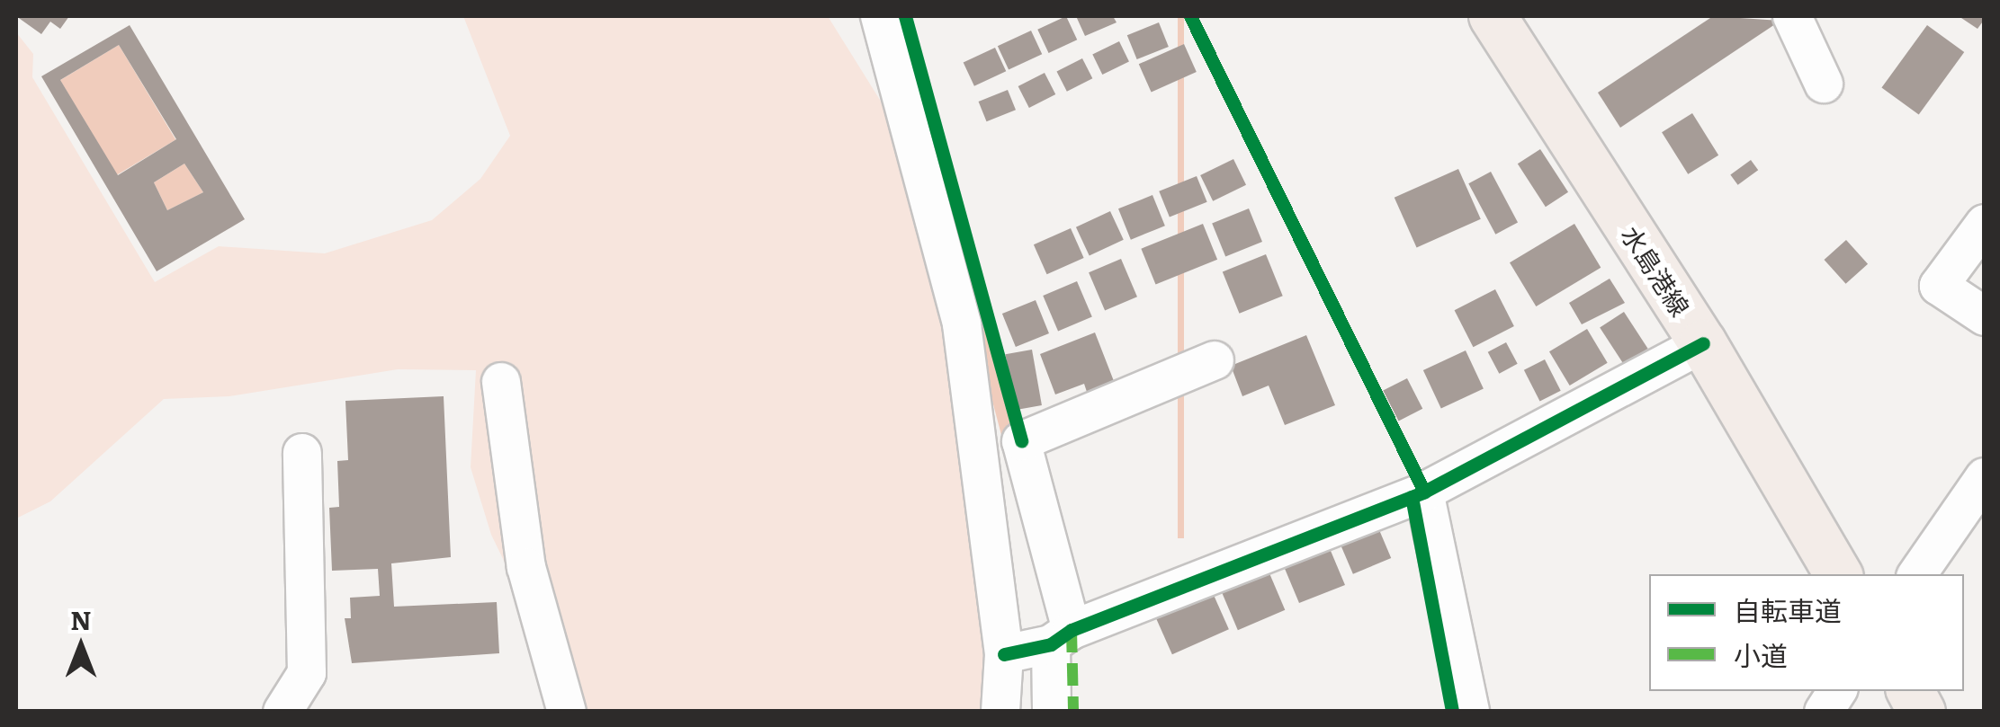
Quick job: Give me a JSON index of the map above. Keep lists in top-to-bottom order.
{
  "streets": {
    "main road": ["水島港線"]
  },
  "legend": ["自転車道", "小道"],
  "north": "top"
}
